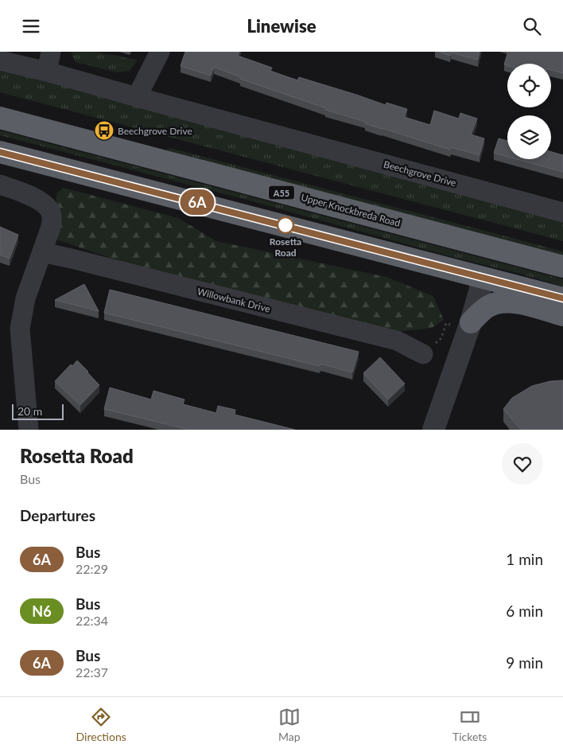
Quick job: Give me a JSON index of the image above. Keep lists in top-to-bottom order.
{
  "streets": {
    "highway": ["A55", "Upper Knockbreda Road"],
    "street": ["Beechgrove Drive", "Willowbank Drive"]
  },
  "places": {
    "bus stop": ["Beechgrove Drive"],
    "other": ["Rosetta Road"]
  },
  "lines": ["bus line 6A"],
  "scale_bar": "20 m",
  "page": {
    "header": "Linewise",
    "on_map": "6A",
    "scale": "20 m",
    "heading": [
      ["Rosetta Road", "Bus"],
      "Departures"
    ],
    "list": [
      {
        "mark": "6A",
        "name": "Bus",
        "note": "22:29",
        "value": "1 min"
      },
      {
        "mark": "N6",
        "name": "Bus",
        "note": "22:34",
        "value": "6 min"
      },
      {
        "mark": "6A",
        "name": "Bus",
        "note": "22:37",
        "value": "9 min"
      }
    ],
    "tabs": ["Directions", "Map", "Tickets"]
  }
}
